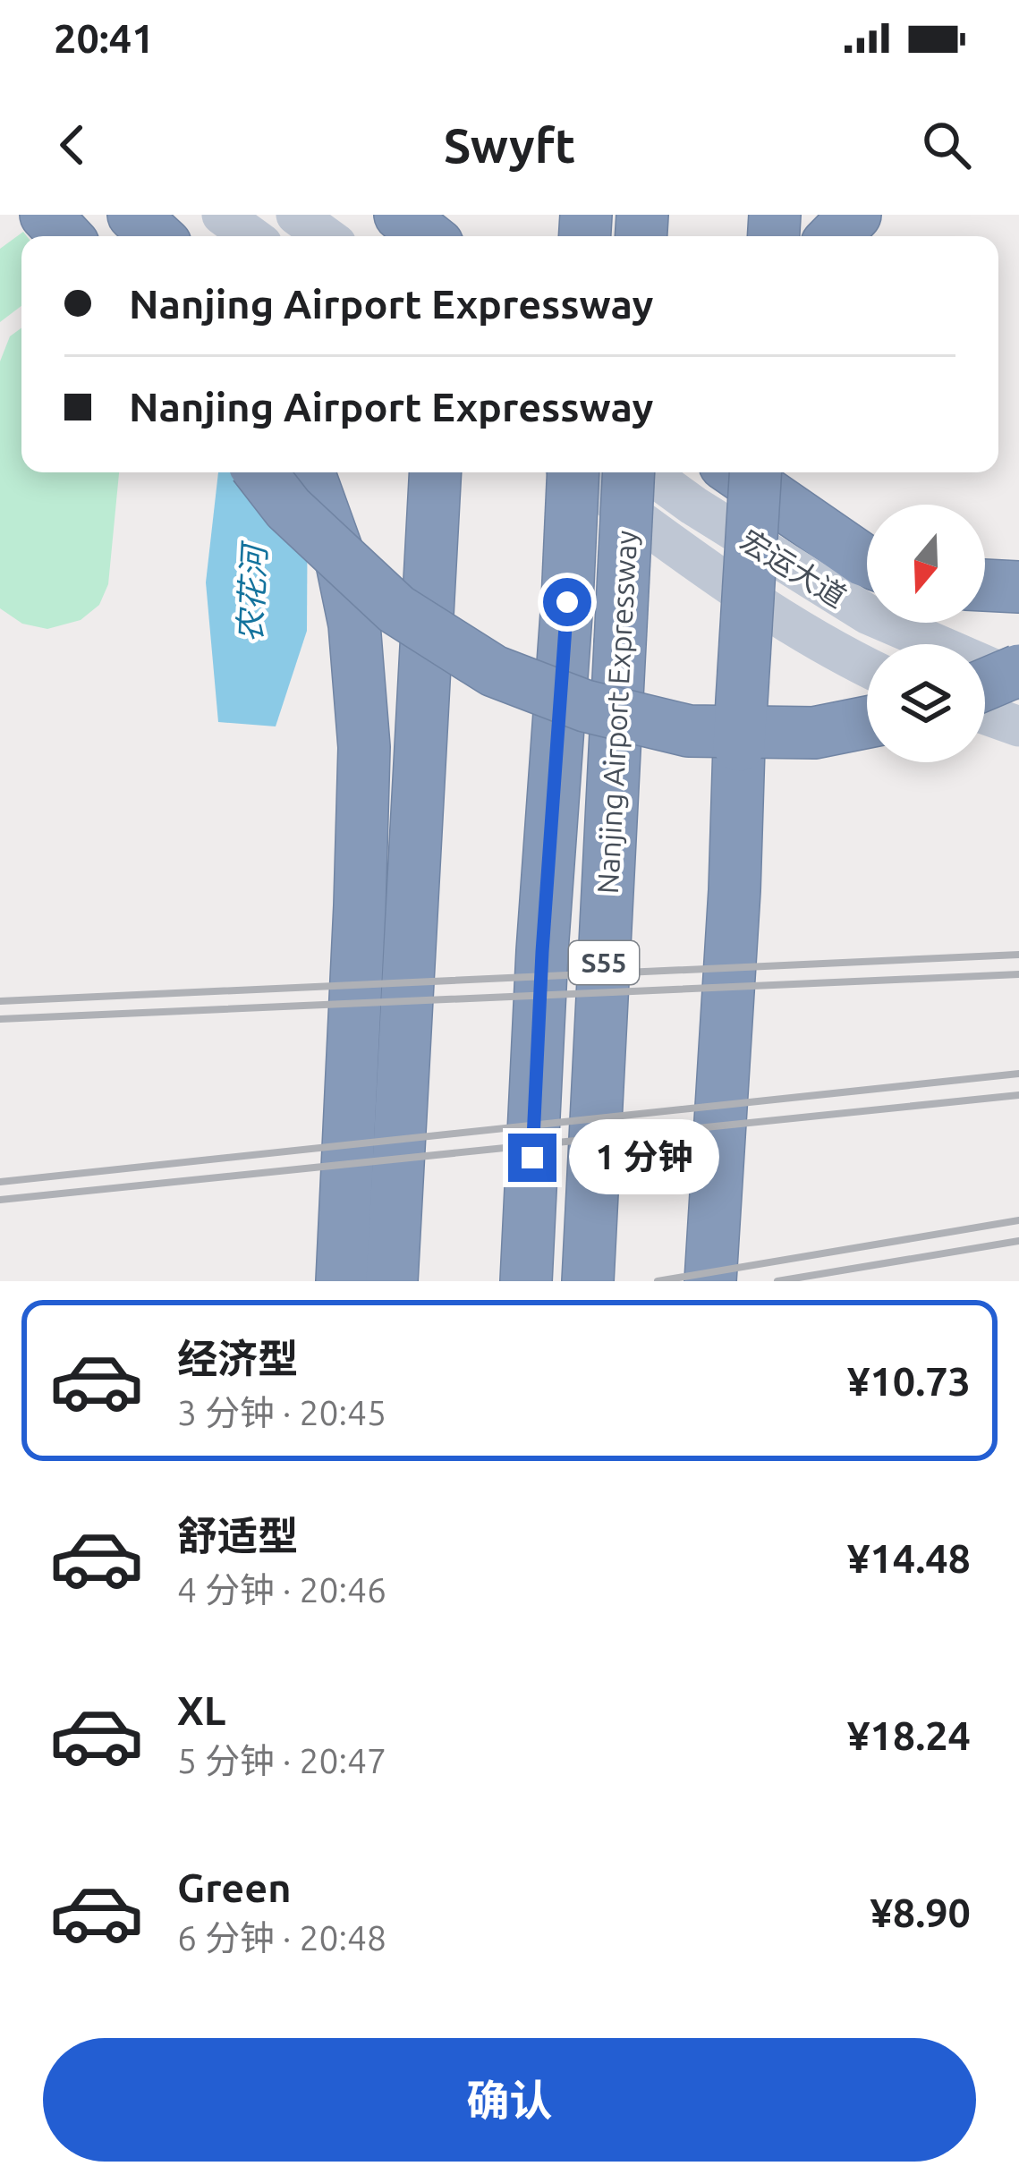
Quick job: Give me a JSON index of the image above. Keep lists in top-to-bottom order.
{
  "streets": {
    "highway": ["Nanjing Airport Expressway", "S55"],
    "main road": ["宏运大道"]
  },
  "water": ["农花河"],
  "north": "bottom",
  "page": {
    "status": "20:41",
    "header": "Swyft",
    "banner": ["Nanjing Airport Expressway", "Nanjing Airport Expressway"],
    "bubble": "1 分钟",
    "list": [
      {
        "name": "经济型",
        "note": "3 分钟 · 20:45",
        "value": "¥10.73"
      },
      {
        "name": "舒适型",
        "note": "4 分钟 · 20:46",
        "value": "¥14.48"
      },
      {
        "name": "XL",
        "note": "5 分钟 · 20:47",
        "value": "¥18.24"
      },
      {
        "name": "Green",
        "note": "6 分钟 · 20:48",
        "value": "¥8.90"
      }
    ],
    "buttons": "确认"
  }
}
